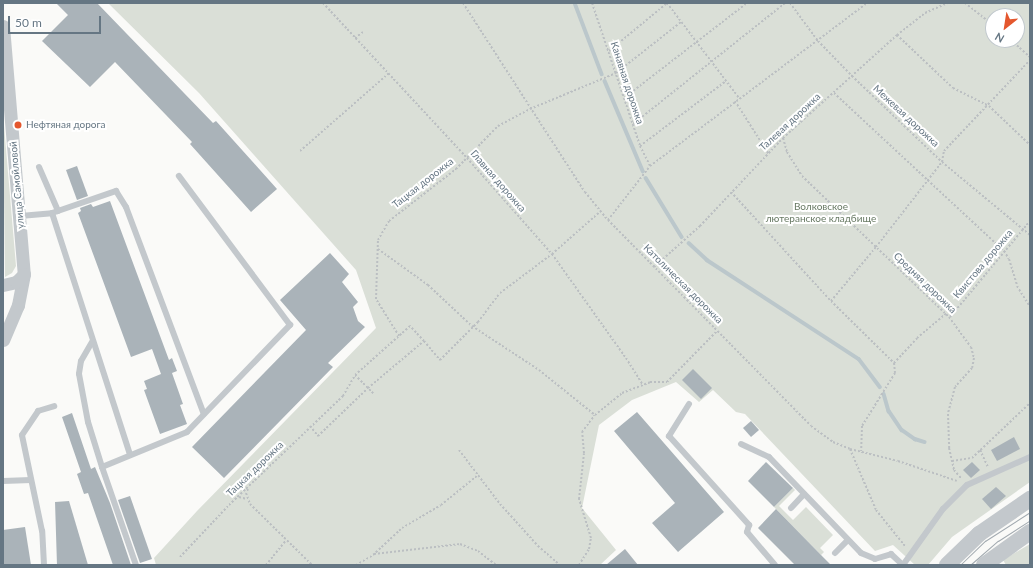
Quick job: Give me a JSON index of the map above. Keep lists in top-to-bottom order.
{
  "streets": {
    "street": ["улица Самойловой"],
    "path": [
      "Канавная дорожка",
      "Межевая дорожка",
      "Талевая дорожка",
      "Главная дорожка",
      "Тацкая дорожка",
      "Квистова дорожка",
      "Средняя дорожка",
      "Католическая дорожка"
    ]
  },
  "crossings": [
    ["Канавная дорожка", "Тацкая дорожка"],
    ["Межевая дорожка", "Талевая дорожка"],
    ["Межевая дорожка", "Квистова дорожка"],
    ["Талевая дорожка", "Средняя дорожка"],
    ["Талевая дорожка", "Католическая дорожка"],
    ["Главная дорожка", "Тацкая дорожка"],
    ["Тацкая дорожка", "Католическая дорожка"],
    ["Квистова дорожка", "Средняя дорожка"],
    ["Средняя дорожка", "Католическая дорожка"]
  ],
  "parks": ["Волковское лютеранское кладбище"],
  "places": ["Нефтяная дорога"],
  "scale_bar": "50 m",
  "north": "bottom left"
}
